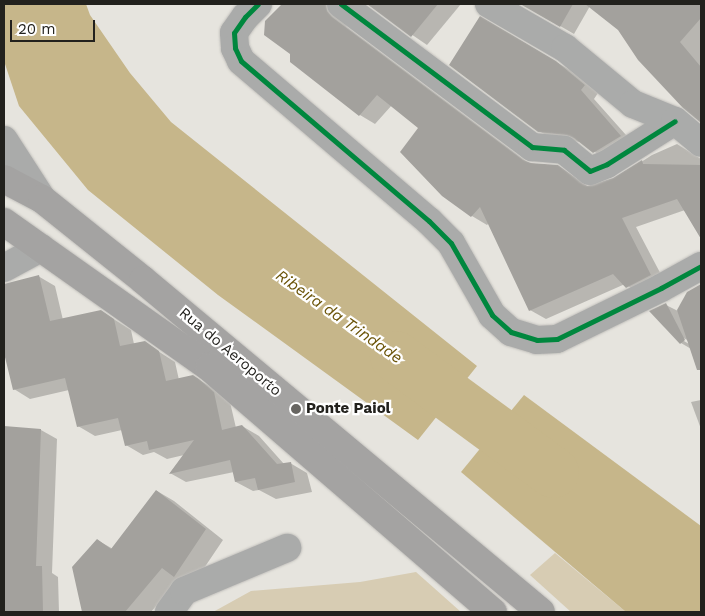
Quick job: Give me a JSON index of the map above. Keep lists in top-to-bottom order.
{
  "streets": {
    "main road": ["Rua do Aeroporto"]
  },
  "water": ["Ribeira da Trindade"],
  "places": ["Ponte Paiol"],
  "scale_bar": "20 m"
}
